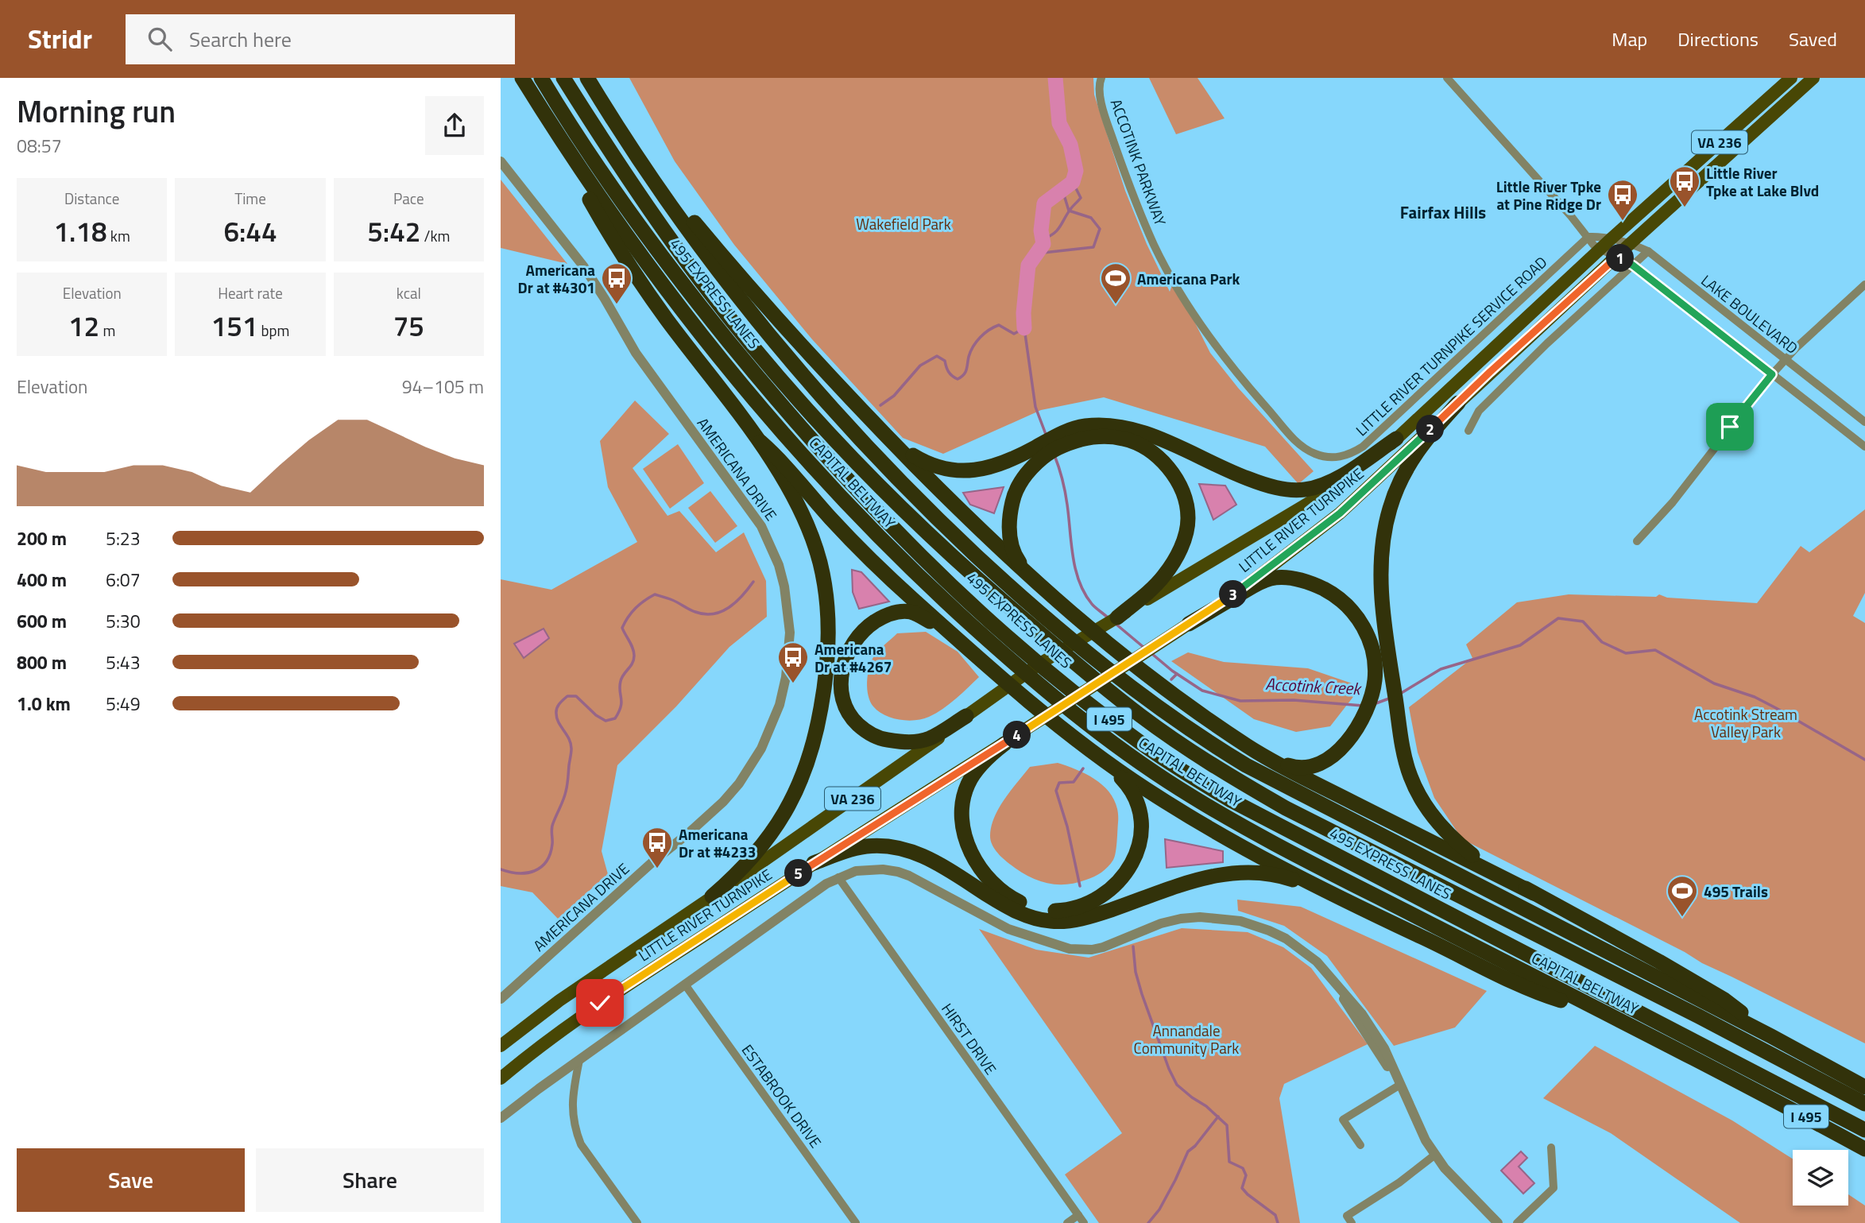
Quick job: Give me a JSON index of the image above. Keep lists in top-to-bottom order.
{
  "streets": {
    "highway": ["495 EXPRESS LANES", "CAPITAL BELTWAY", "I 495"],
    "main road": ["VA 236", "LITTLE RIVER TURNPIKE"],
    "street": [
      "ACCOTINK PARKWAY",
      "LAKE BOULEVARD",
      "LITTLE RIVER TURNPIKE SERVICE ROAD",
      "AMERICANA DRIVE",
      "HIRST DRIVE",
      "ESTABROOK DRIVE"
    ]
  },
  "crossings": [
    ["ACCOTINK PARKWAY", "LITTLE RIVER TURNPIKE SERVICE ROAD"],
    ["LAKE BOULEVARD", "LITTLE RIVER TURNPIKE SERVICE ROAD"],
    ["LAKE BOULEVARD", "LITTLE RIVER TURNPIKE"]
  ],
  "districts": ["Fairfax Hills"],
  "water": ["Accotink Creek"],
  "parks": ["Wakefield Park", "Accotink Stream Valley Park", "Annandale Community Park"],
  "places": {
    "bus stop": [
      "Little River Tpke at Lake Blvd",
      "Little River Tpke at Pine Ridge Dr",
      "Americana Dr at #4301",
      "Americana Dr at #4267",
      "Americana Dr at #4233"
    ],
    "sports": ["Americana Park", "495 Trails"]
  },
  "page": {
    "header": "Stridr",
    "search": "Search here",
    "nav": ["Map", "Directions", "Saved"],
    "heading": ["Morning run", "08:57"],
    "stats": [
      ["Distance", "1.18 km"],
      ["Time", "6:44"],
      ["Pace", "5:42 /km"],
      ["Elevation", "12 m"],
      ["Heart rate", "151 bpm"],
      ["kcal", "75"]
    ],
    "pins": [
      "1",
      "2",
      "3",
      "4",
      "5"
    ],
    "chart": ["Elevation", "94–105 m"],
    "list": [
      {
        "name": "200 m",
        "note": "5:23"
      },
      {
        "name": "400 m",
        "note": "6:07"
      },
      {
        "name": "600 m",
        "note": "5:30"
      },
      {
        "name": "800 m",
        "note": "5:43"
      },
      {
        "name": "1.0 km",
        "note": "5:49"
      }
    ],
    "buttons": ["Save", "Share"]
  }
}
